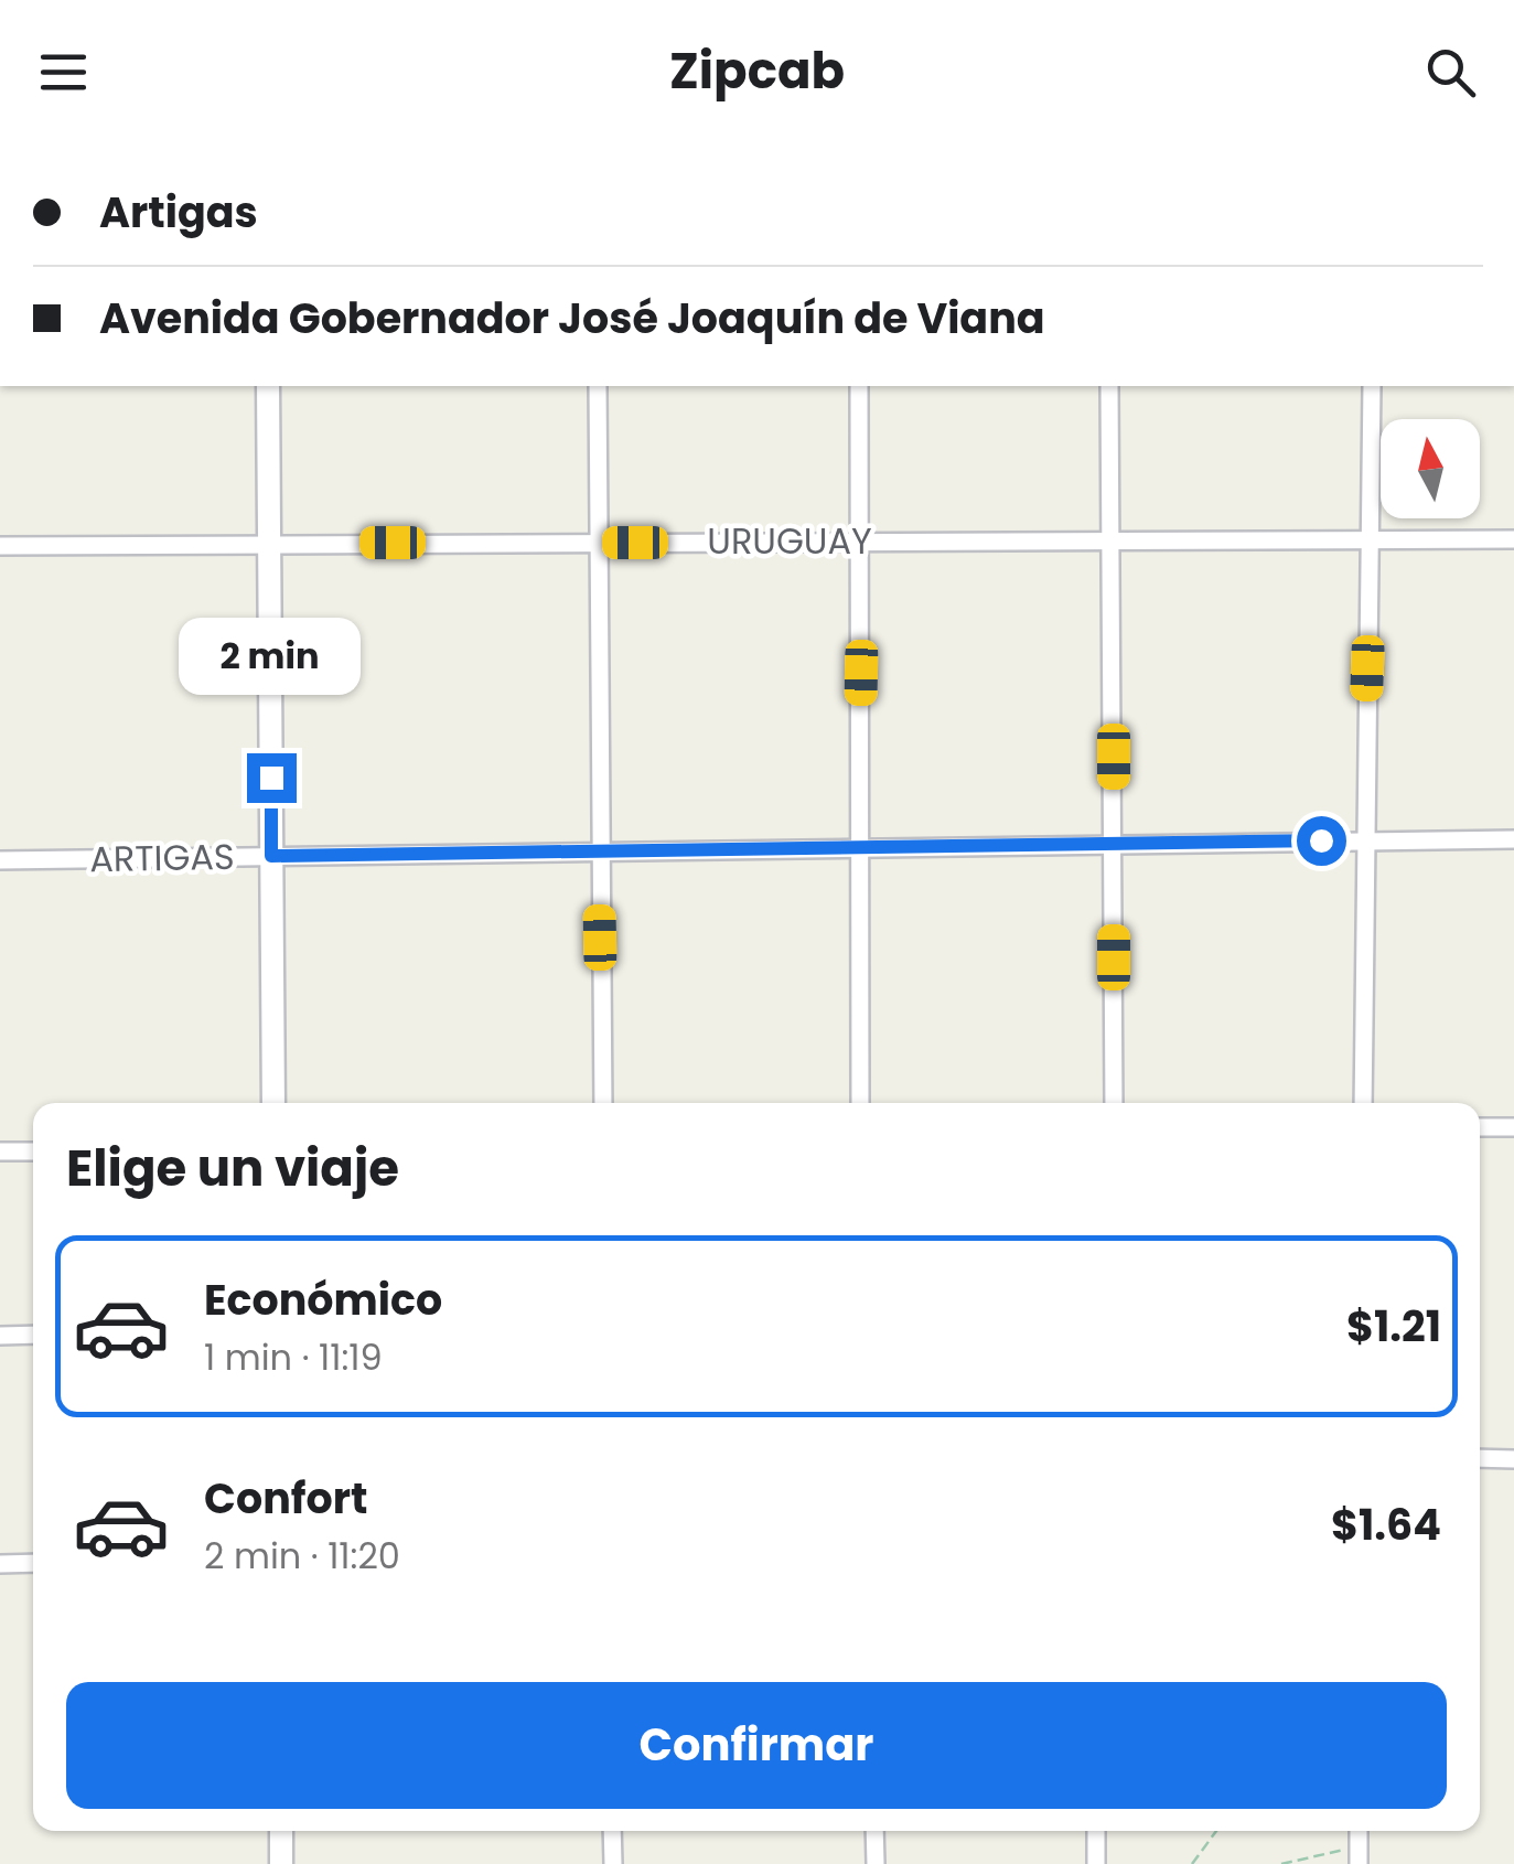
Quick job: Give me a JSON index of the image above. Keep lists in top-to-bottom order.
{
  "streets": {
    "street": ["URUGUAY", "ARTIGAS"]
  },
  "north": "top",
  "page": {
    "header": "Zipcab",
    "banner": ["Artigas", "Avenida Gobernador José Joaquín de Viana"],
    "bubble": "2 min",
    "heading": "Elige un viaje",
    "list": [
      {
        "name": "Económico",
        "note": "1 min · 11:19",
        "value": "$1.21"
      },
      {
        "name": "Confort",
        "note": "2 min · 11:20",
        "value": "$1.64"
      }
    ],
    "buttons": "Confirmar"
  }
}
